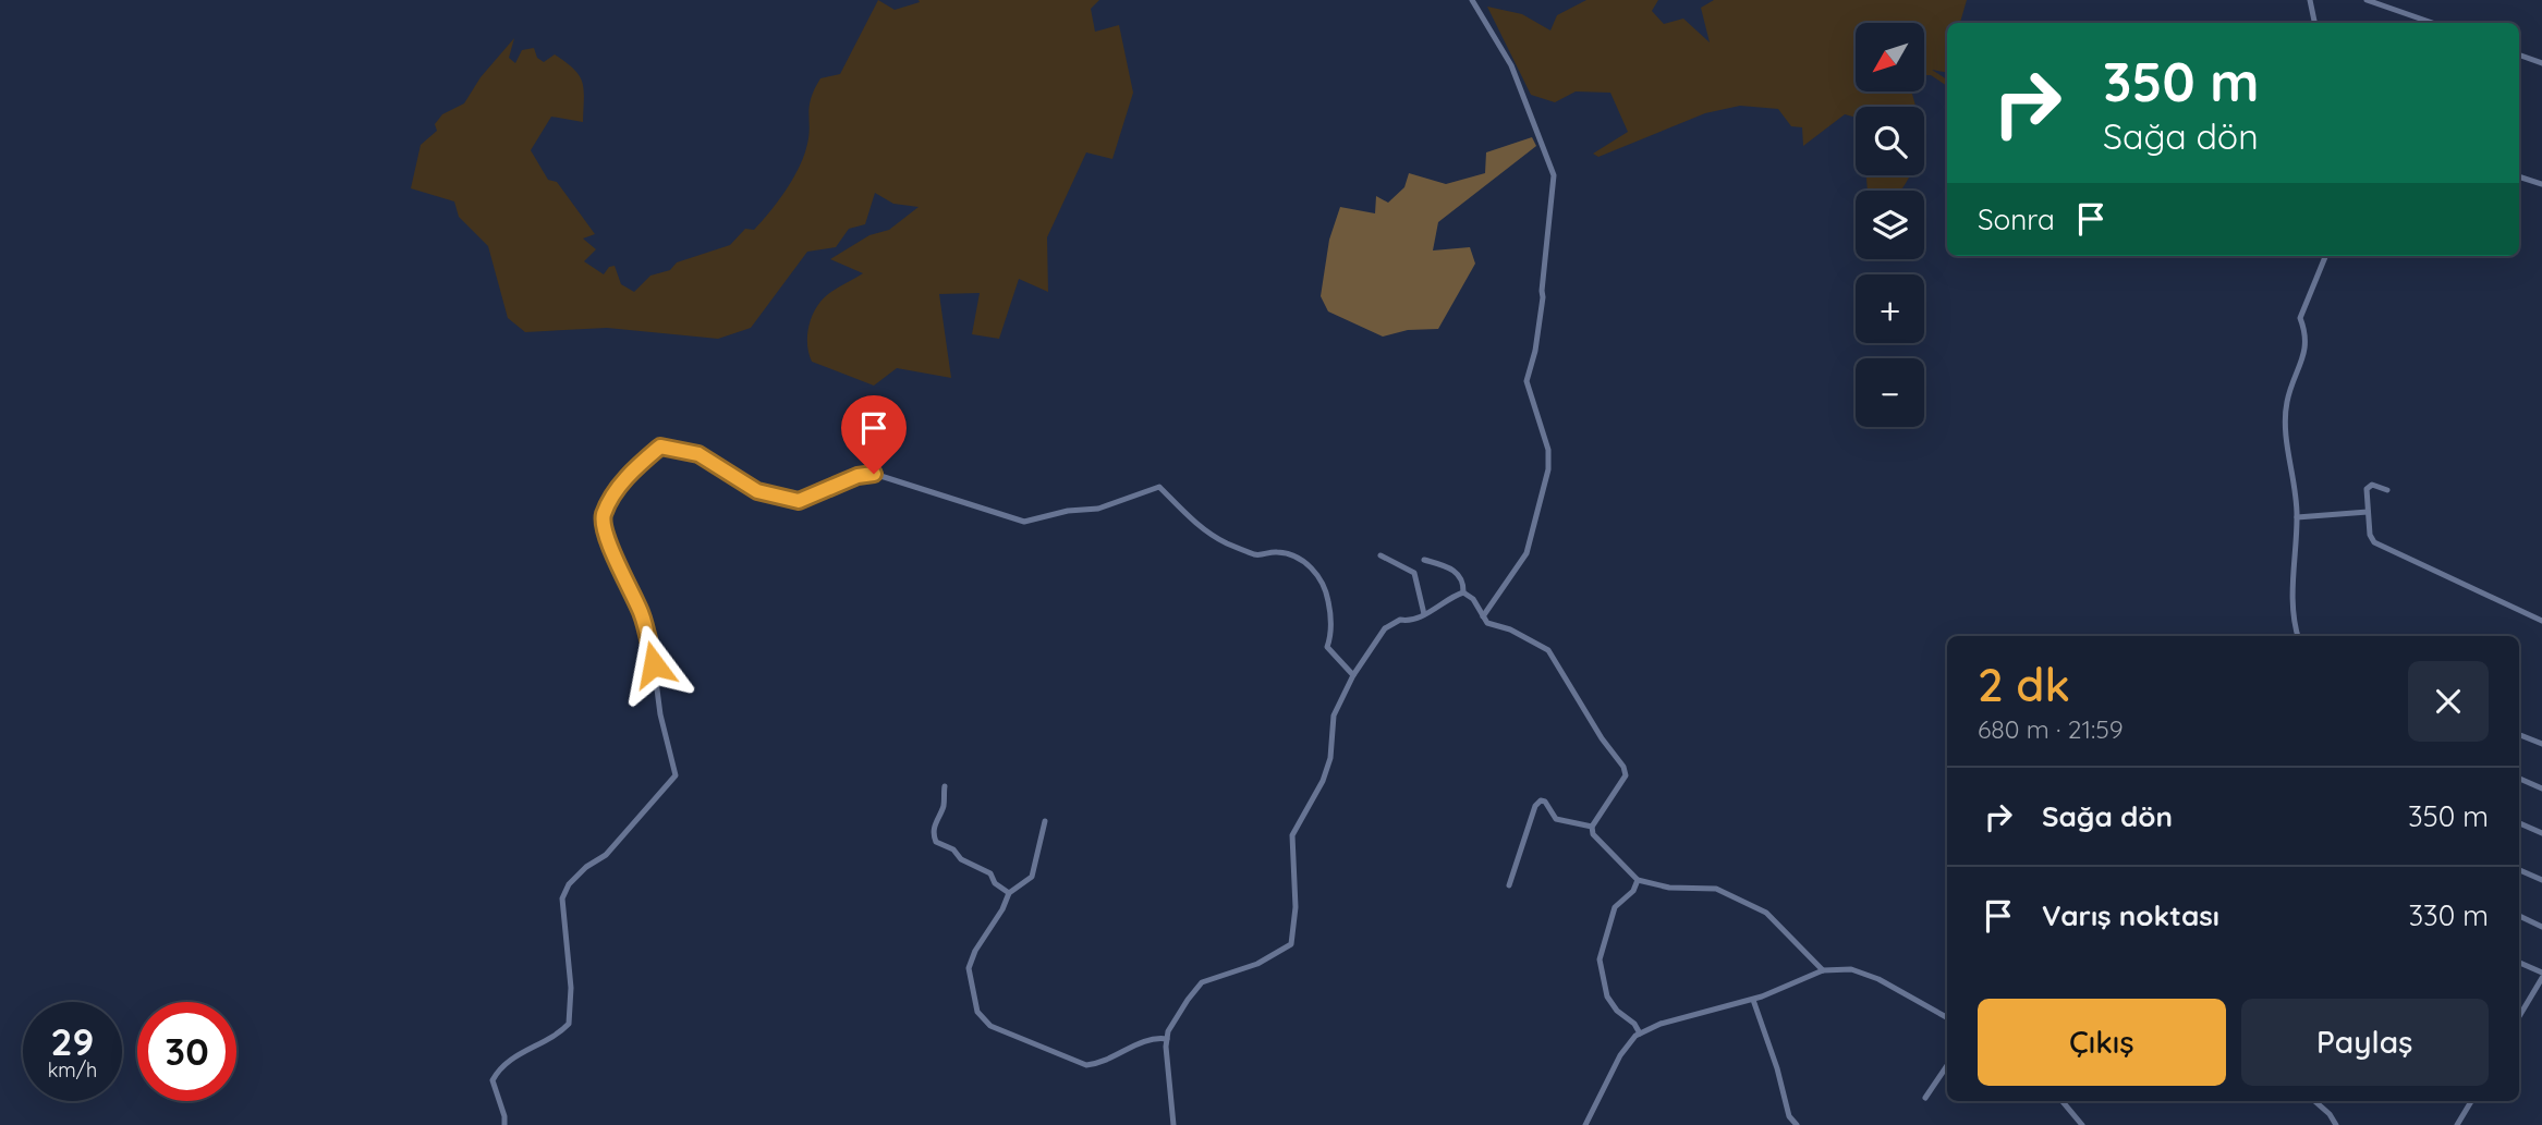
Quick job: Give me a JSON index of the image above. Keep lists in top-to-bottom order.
{
  "north": "bottom left",
  "page": {
    "map_buttons": ["+", "−"],
    "turn": ["350 m", "Sağa dön"],
    "then": "Sonra",
    "heading": ["2 dk", "680 m · 21:59"],
    "list": [
      {
        "name": "Sağa dön",
        "value": "350 m"
      },
      {
        "name": "Varış noktası",
        "value": "330 m"
      }
    ],
    "buttons": ["Çıkış", "Paylaş"],
    "speed": "29 km/h",
    "limit": "30"
  }
}
